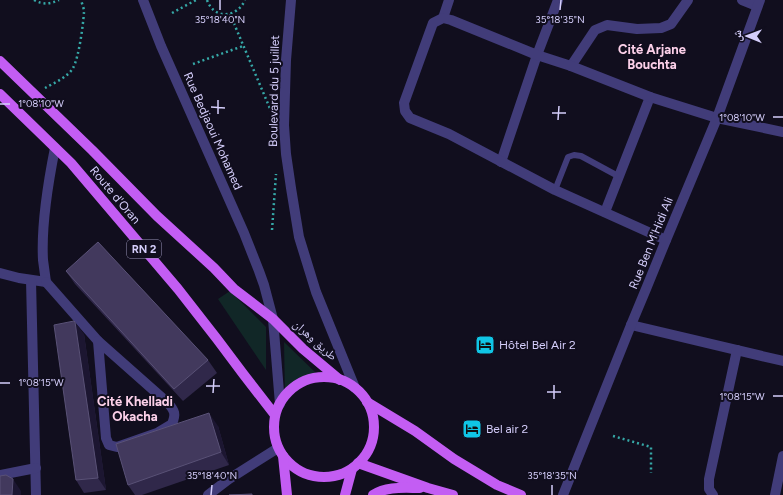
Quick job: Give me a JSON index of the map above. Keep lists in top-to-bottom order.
{
  "streets": {
    "main road": ["Route d'Oran", "RN 2", "طريق وهران"],
    "street": ["Boulevard du 5 juillet", "Rue Bedjaoui Mohamed", "Rue Ben M'Hidi Ali"]
  },
  "crossings": [
    ["Boulevard du 5 juillet", "Rue Bedjaoui Mohamed"],
    ["Boulevard du 5 juillet", "Route d'Oran"],
    ["Boulevard du 5 juillet", "طريق وهران"],
    ["Rue Bedjaoui Mohamed", "Route d'Oran"],
    ["Rue Bedjaoui Mohamed", "طريق وهران"],
    ["Route d'Oran", "طريق وهران"]
  ],
  "districts": ["Cité Arjane Bouchta", "Cité Khelladi Okacha"],
  "places": {
    "hotel": ["Hôtel Bel Air 2", "Bel air 2"]
  },
  "north": "left",
  "coordinates": [
    "35°18'40\"N",
    "35°18'35\"N",
    "1°08'10\"W",
    "1°08'15\"W"
  ]
}
